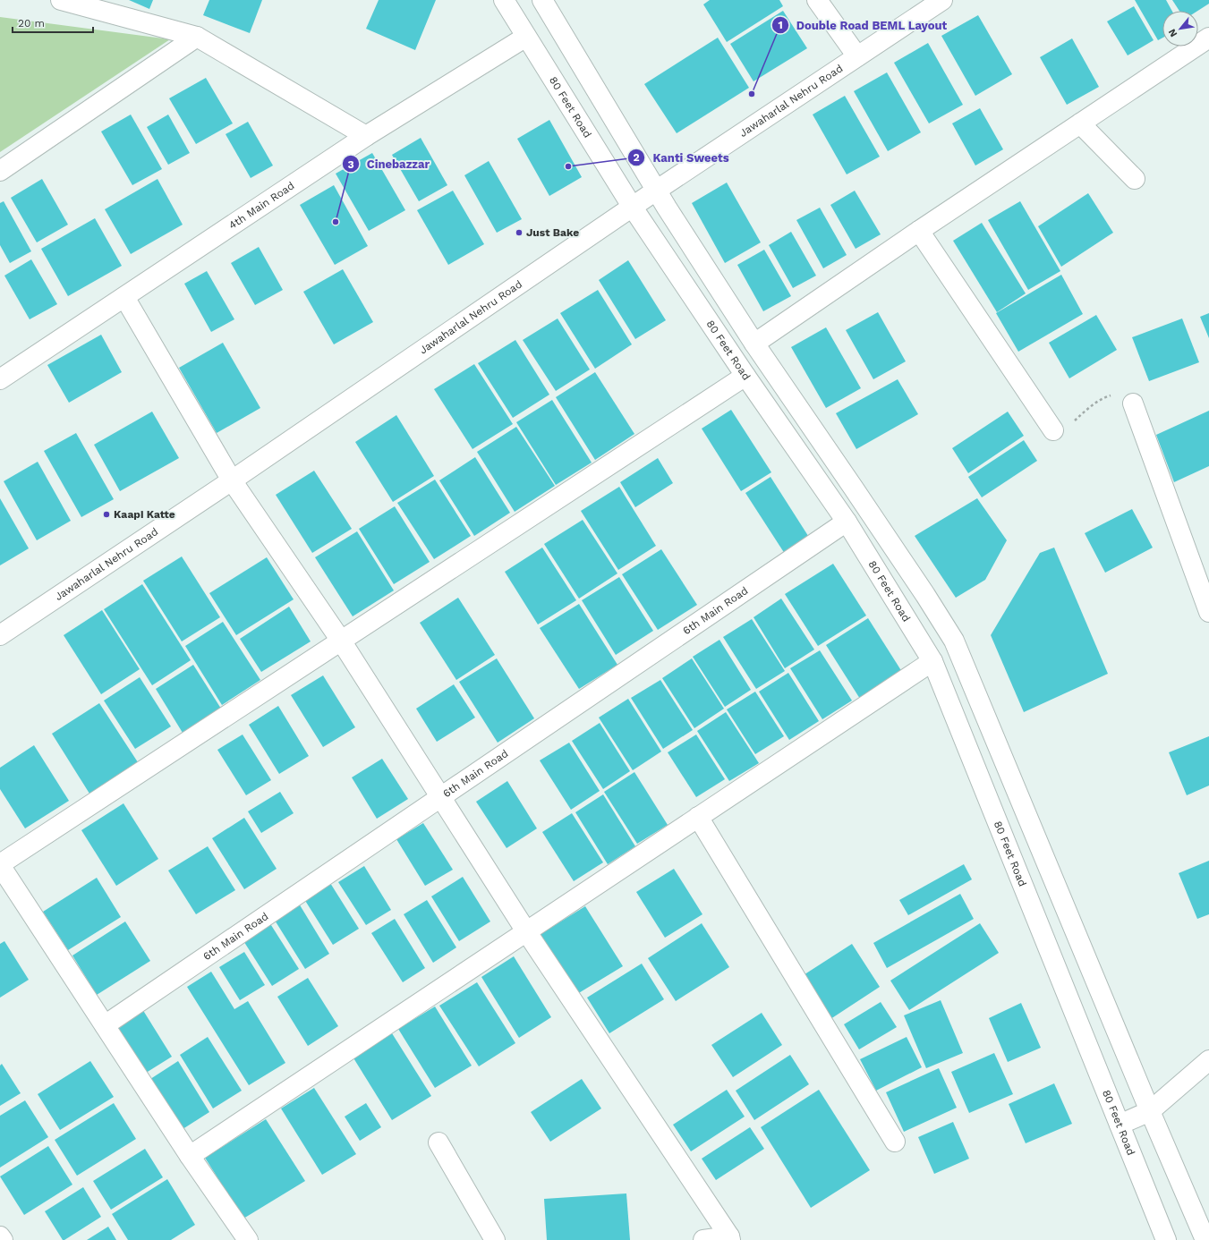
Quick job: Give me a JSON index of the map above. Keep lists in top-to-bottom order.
{
  "streets": {
    "street": [
      "Jawaharlal Nehru Road",
      "80 Feet Road",
      "4th Main Road",
      "6th Main Road"
    ]
  },
  "crossings": [
    ["Jawaharlal Nehru Road", "80 Feet Road"],
    ["80 Feet Road", "4th Main Road"],
    ["80 Feet Road", "6th Main Road"]
  ],
  "places": [
    "Double Road BEML Layout",
    "Kanti Sweets",
    "Cinebazzar",
    "Just Bake",
    "Kaapi Katte"
  ],
  "scale_bar": "20 m",
  "north": "bottom left"
}
